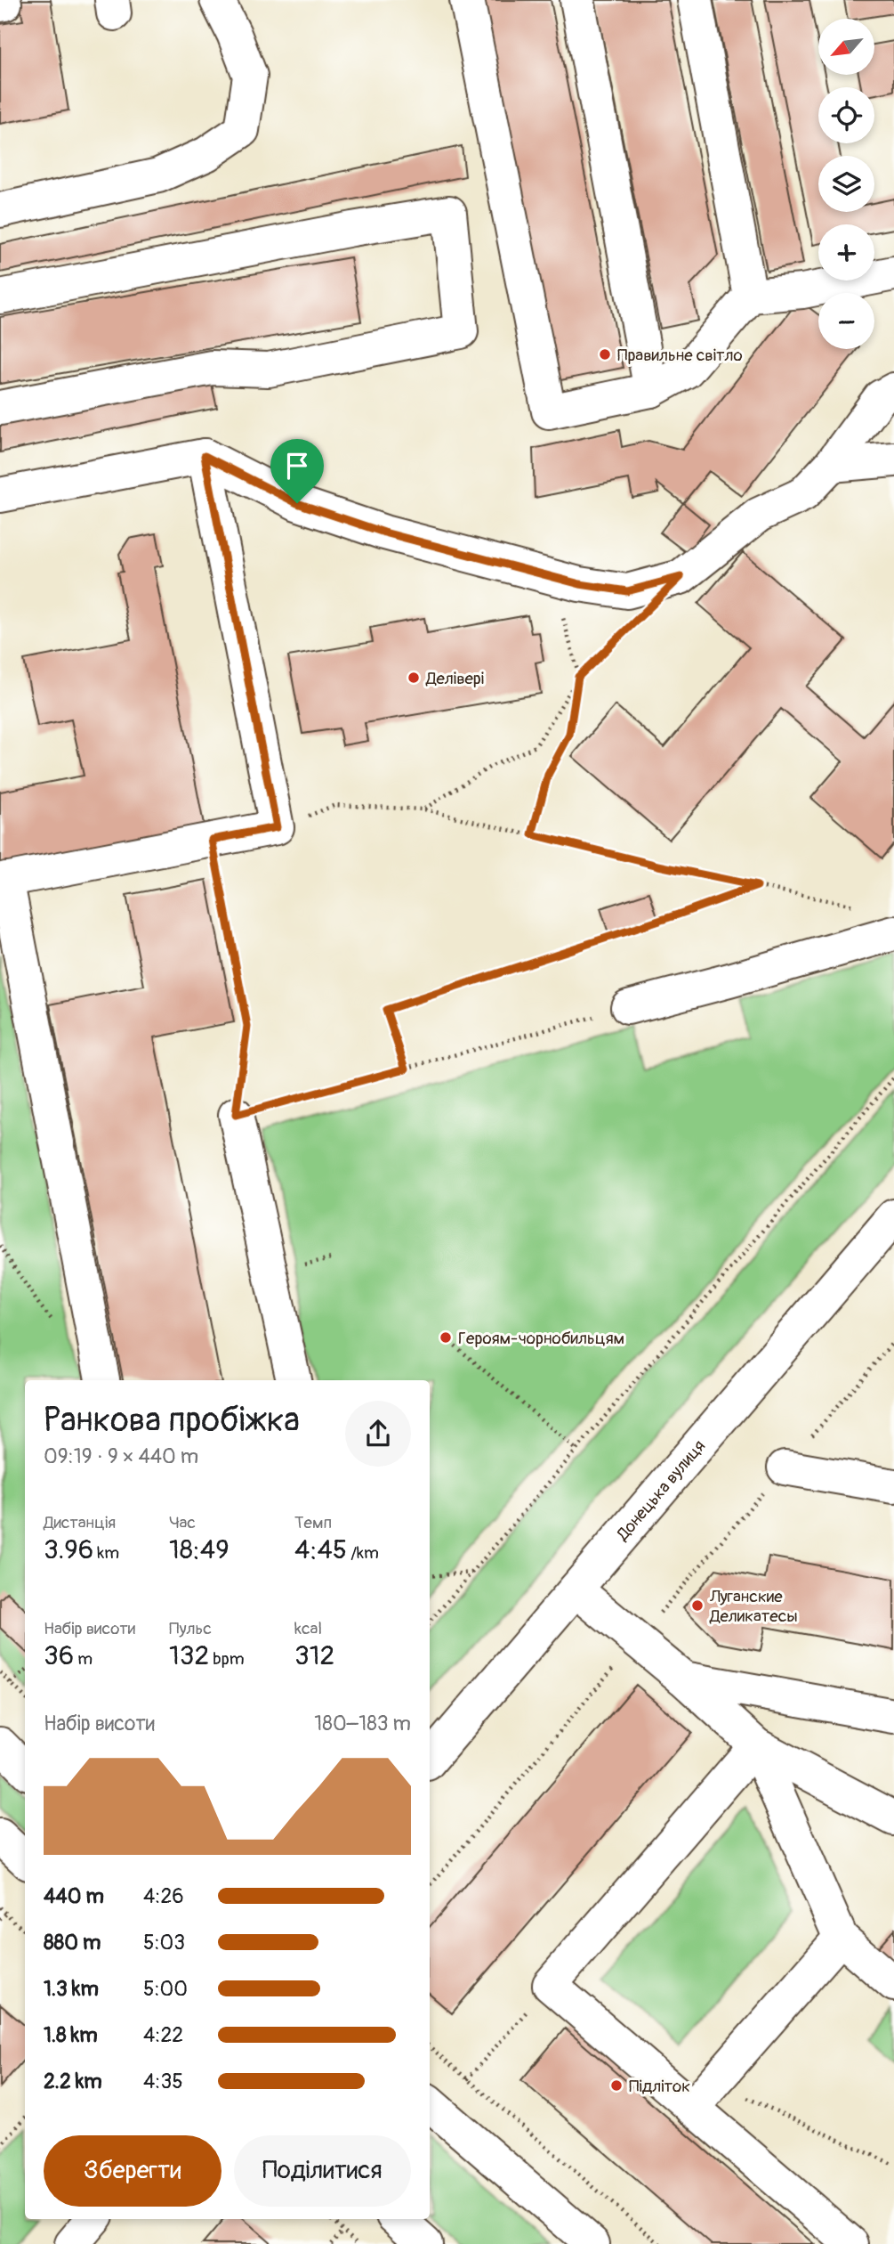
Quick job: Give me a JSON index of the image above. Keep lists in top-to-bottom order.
{
  "streets": {
    "street": ["Донецька вулиця"]
  },
  "places": [
    "Правильне світло",
    "Делівері",
    "Героям-чорнобильцям",
    "Луганские Деликатесы",
    "Підліток"
  ],
  "north": "bottom left",
  "page": {
    "map_buttons": ["+", "−"],
    "heading": ["Ранкова пробіжка", "09:19 · 9 × 440 m"],
    "stats": [
      ["Дистанція", "3.96 km"],
      ["Час", "18:49"],
      ["Темп", "4:45 /km"],
      ["Набір висоти", "36 m"],
      ["Пульс", "132 bpm"],
      ["kcal", "312"]
    ],
    "chart": ["Набір висоти", "180–183 m"],
    "list": [
      {
        "name": "440 m",
        "note": "4:26"
      },
      {
        "name": "880 m",
        "note": "5:03"
      },
      {
        "name": "1.3 km",
        "note": "5:00"
      },
      {
        "name": "1.8 km",
        "note": "4:22"
      },
      {
        "name": "2.2 km",
        "note": "4:35"
      }
    ],
    "buttons": ["Зберегти", "Поділитися"]
  }
}
